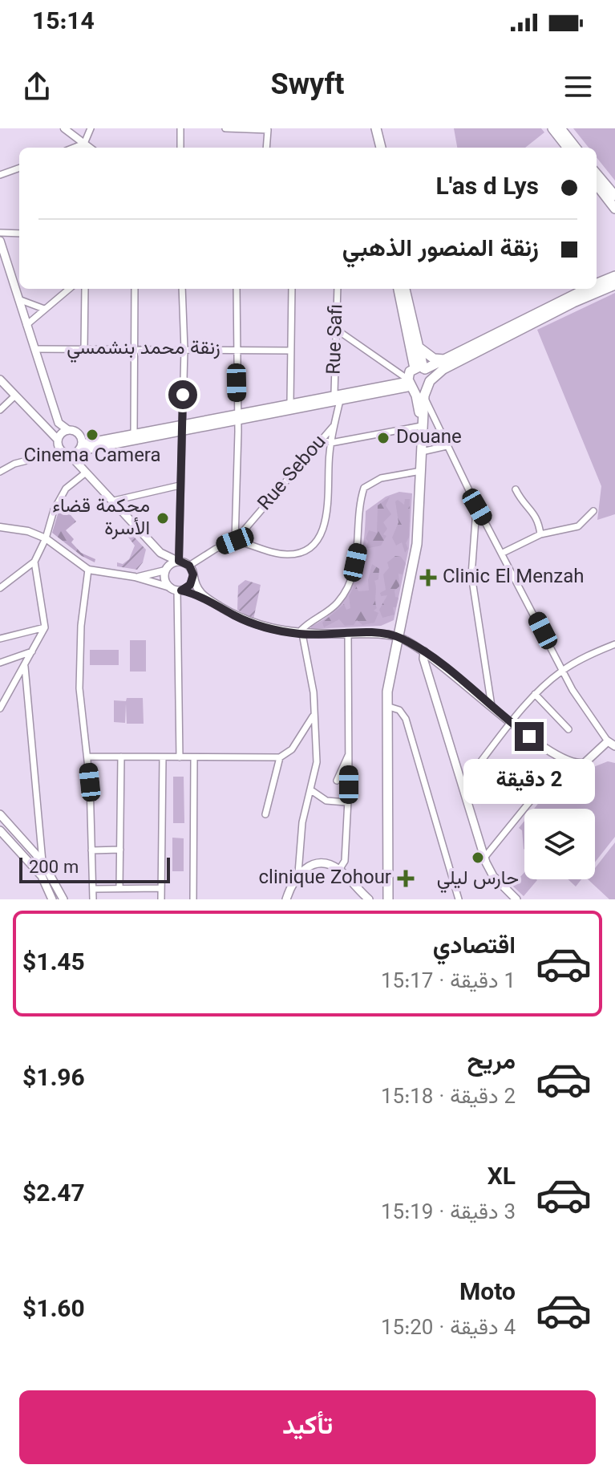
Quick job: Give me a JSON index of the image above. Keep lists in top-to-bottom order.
{
  "streets": {
    "street": ["Rue Safi", "زنقة محمد بنشمسي", "Rue Sebou"]
  },
  "crossings": [
    ["Rue Safi", "Rue Sebou"]
  ],
  "places": {
    "other": [
      "Cinema Camera",
      "Douane",
      "محكمة قضاء الأسرة",
      "حارس ليلي"
    ],
    "health": ["Clinic El Menzah", "clinique Zohour"]
  },
  "scale_bar": "200 m",
  "page": {
    "status": "15:14",
    "header": "Swyft",
    "banner": ["L'as d Lys", "زنقة المنصور الذهبي"],
    "bubble": "2 دقيقة",
    "scale": "200 m",
    "list": [
      {
        "name": "اقتصادي",
        "note": "1 دقيقة · 15:17",
        "value": "$1.45"
      },
      {
        "name": "مريح",
        "note": "2 دقيقة · 15:18",
        "value": "$1.96"
      },
      {
        "name": "XL",
        "note": "3 دقيقة · 15:19",
        "value": "$2.47"
      },
      {
        "name": "Moto",
        "note": "4 دقيقة · 15:20",
        "value": "$1.60"
      }
    ],
    "buttons": "تأكيد"
  }
}
